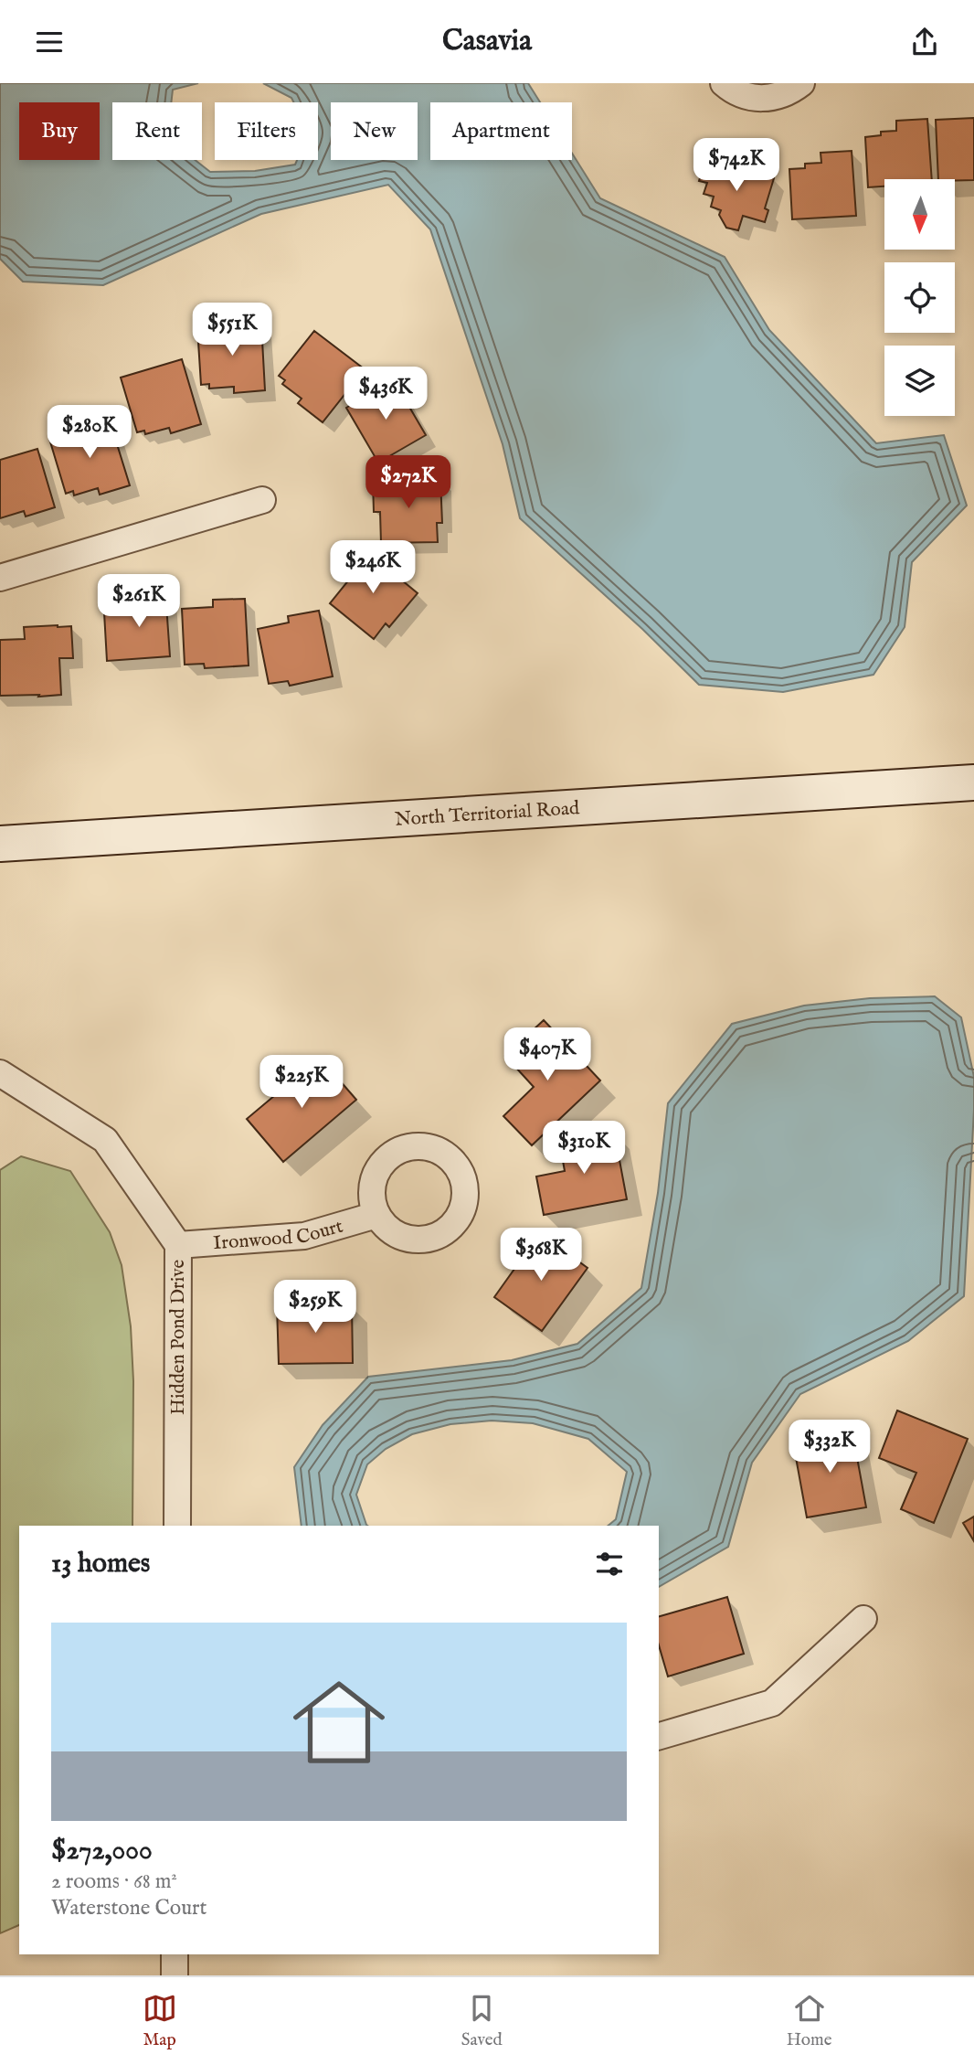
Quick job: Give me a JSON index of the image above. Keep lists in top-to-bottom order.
{
  "streets": {
    "main road": ["North Territorial Road"],
    "street": ["Ironwood Court", "Hidden Pond Drive"]
  },
  "crossings": [
    ["Ironwood Court", "Hidden Pond Drive"]
  ],
  "north": "bottom",
  "page": {
    "header": "Casavia",
    "chip": [
      "Buy",
      "Rent",
      "Filters",
      "New",
      "Apartment"
    ],
    "price": [
      "$742K",
      "$551K",
      "$436K",
      "$280K",
      "$272K",
      "$246K",
      "$261K",
      "$407K",
      "$225K",
      "$310K",
      "$368K",
      "$259K",
      "$332K"
    ],
    "heading": "13 homes",
    "list": [
      {
        "name": "$272,000",
        "note": "2 rooms · 68 m² · Waterstone Court"
      }
    ],
    "tabs": ["Map", "Saved", "Home"]
  }
}
